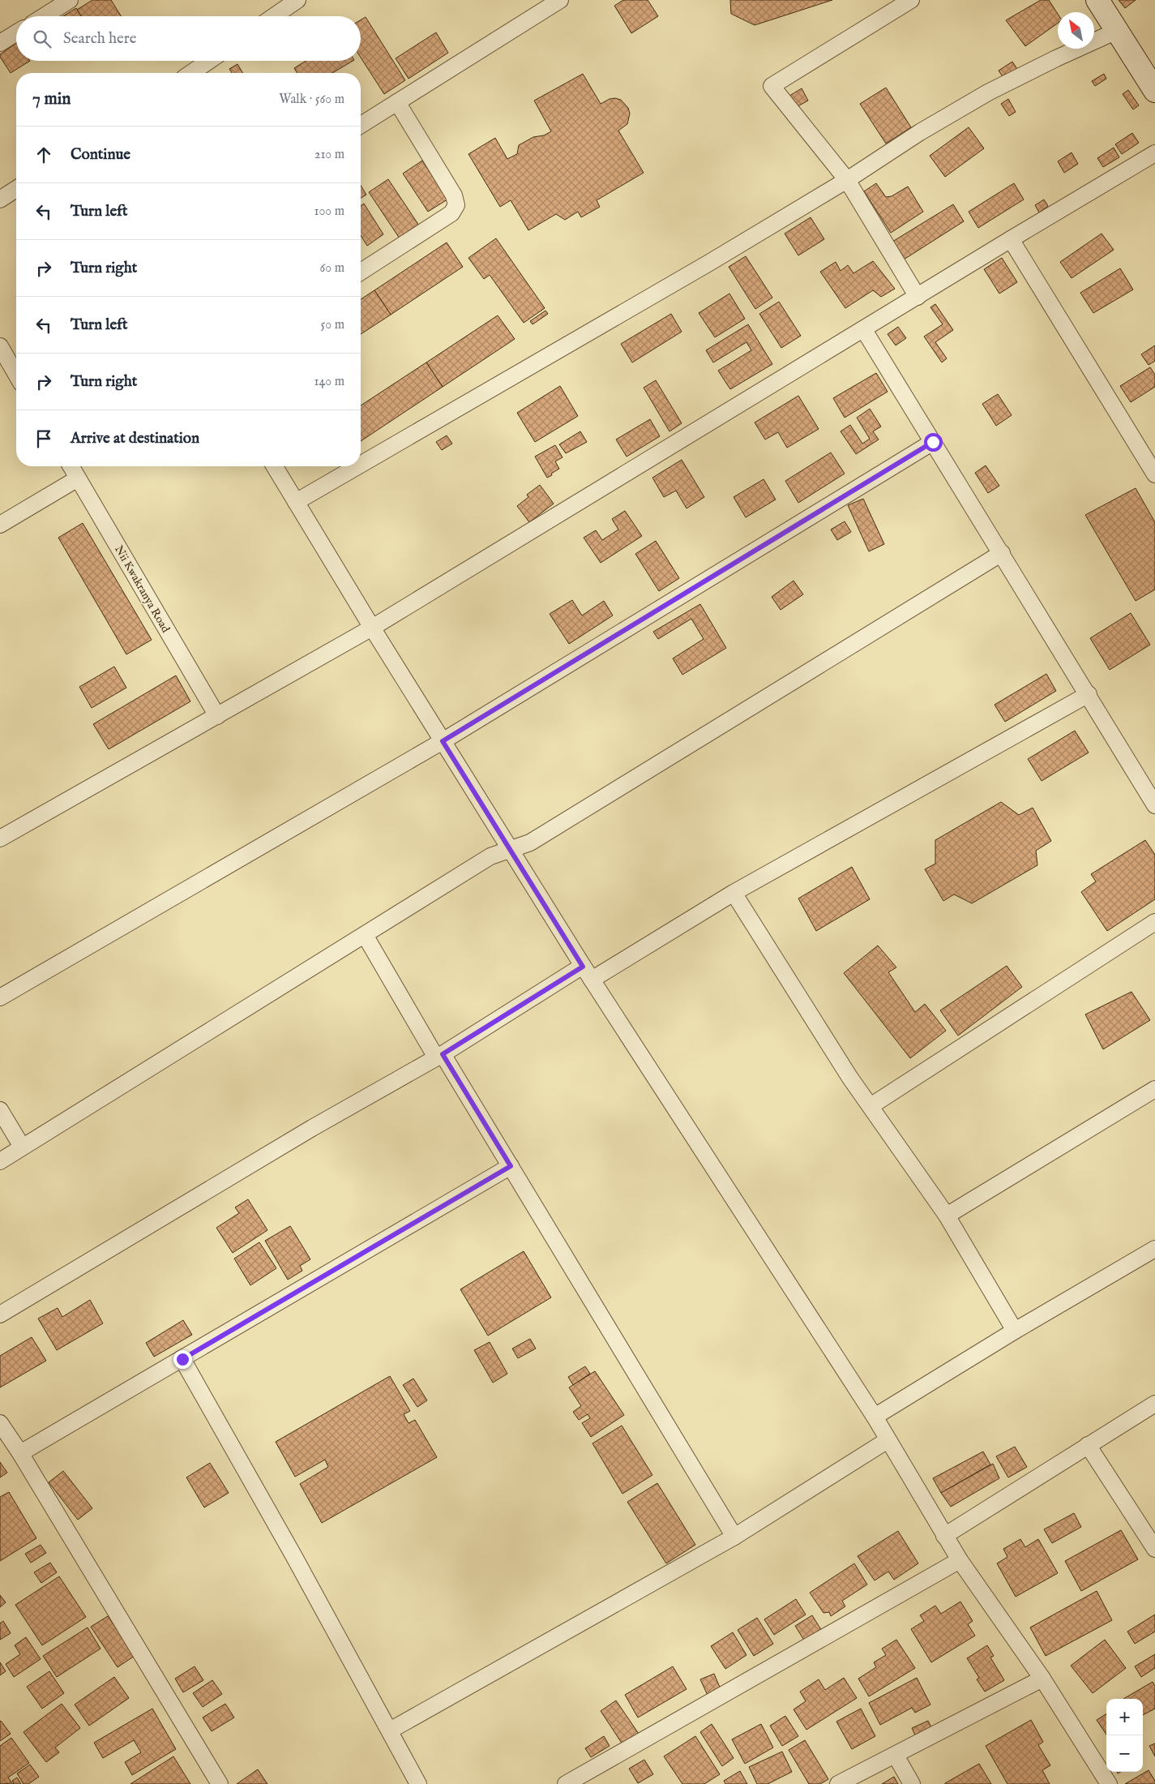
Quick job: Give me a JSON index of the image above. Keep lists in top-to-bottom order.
{
  "streets": {
    "street": ["Nii Kwakranya Road"]
  },
  "north": "top left",
  "page": {
    "search": "Search here",
    "heading": ["7 min", "Walk · 560 m"],
    "list": [
      ["Continue", "210 m"],
      ["Turn left", "100 m"],
      ["Turn right", "60 m"],
      ["Turn left", "50 m"],
      ["Turn right", "140 m"],
      "Arrive at destination"
    ],
    "map_buttons": ["+", "−"]
  }
}
